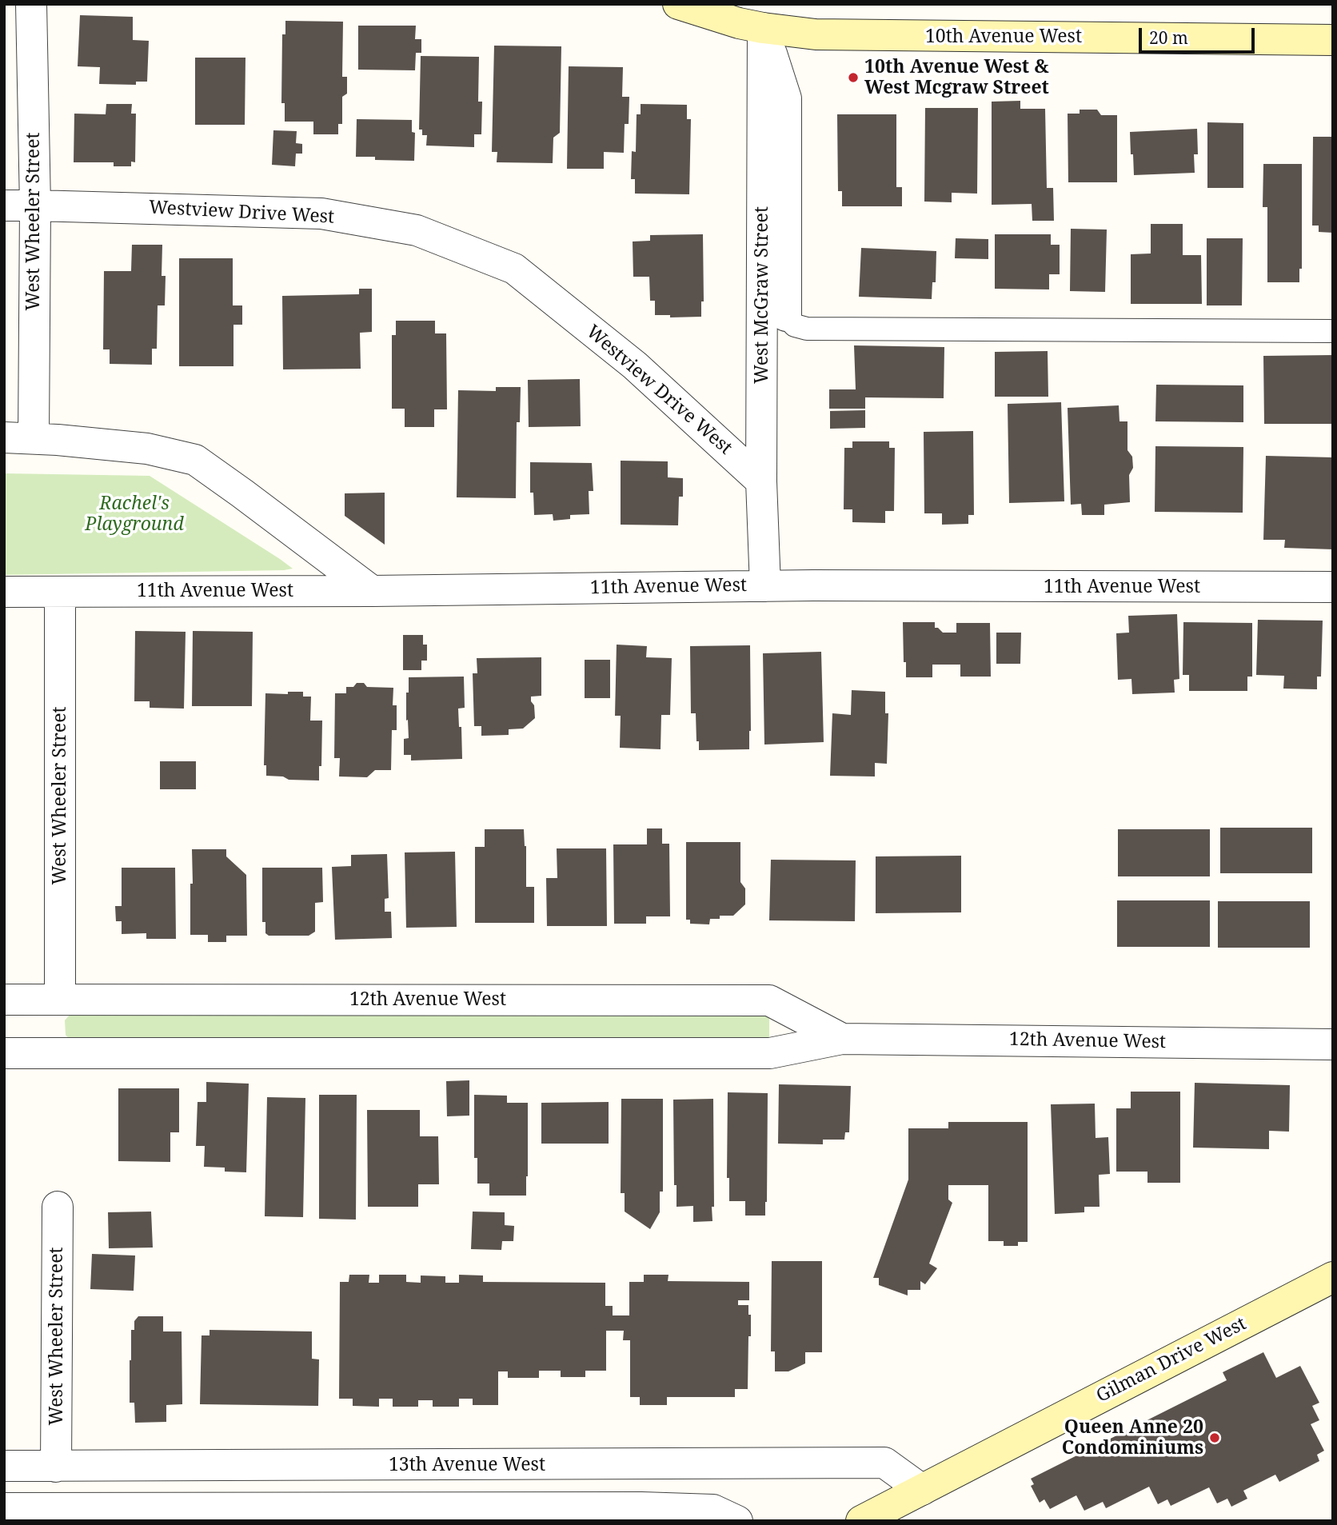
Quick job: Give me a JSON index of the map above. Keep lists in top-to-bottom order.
{
  "streets": {
    "street": [
      "10th Avenue West",
      "Westview Drive West",
      "West Wheeler Street",
      "West McGraw Street",
      "11th Avenue West",
      "12th Avenue West",
      "Gilman Drive West",
      "13th Avenue West"
    ]
  },
  "crossings": [
    ["10th Avenue West", "West McGraw Street"],
    ["Westview Drive West", "West Wheeler Street"],
    ["Westview Drive West", "West McGraw Street"],
    ["West Wheeler Street", "11th Avenue West"],
    ["West Wheeler Street", "12th Avenue West"],
    ["West Wheeler Street", "13th Avenue West"],
    ["West McGraw Street", "11th Avenue West"],
    ["Gilman Drive West", "13th Avenue West"]
  ],
  "parks": ["Rachel's Playground"],
  "places": ["10th Avenue West & West Mcgraw Street", "Queen Anne 20 Condominiums"],
  "scale_bar": "20 m"
}
